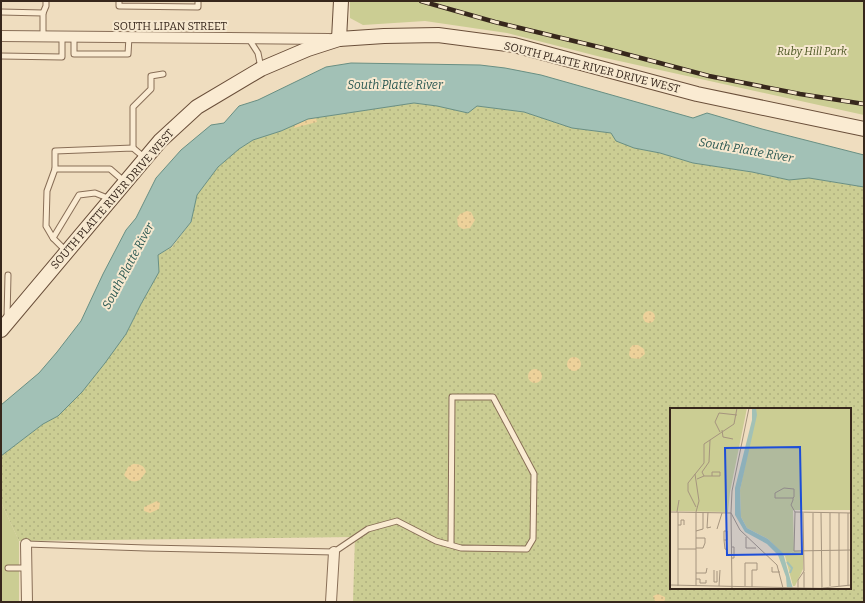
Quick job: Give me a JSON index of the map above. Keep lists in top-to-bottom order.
{
  "streets": {
    "street": ["SOUTH LIPAN STREET", "SOUTH PLATTE RIVER DRIVE WEST"]
  },
  "crossings": [
    ["SOUTH LIPAN STREET", "SOUTH PLATTE RIVER DRIVE WEST"]
  ],
  "water": ["South Platte River"],
  "parks": ["Ruby Hill Park"]
}
